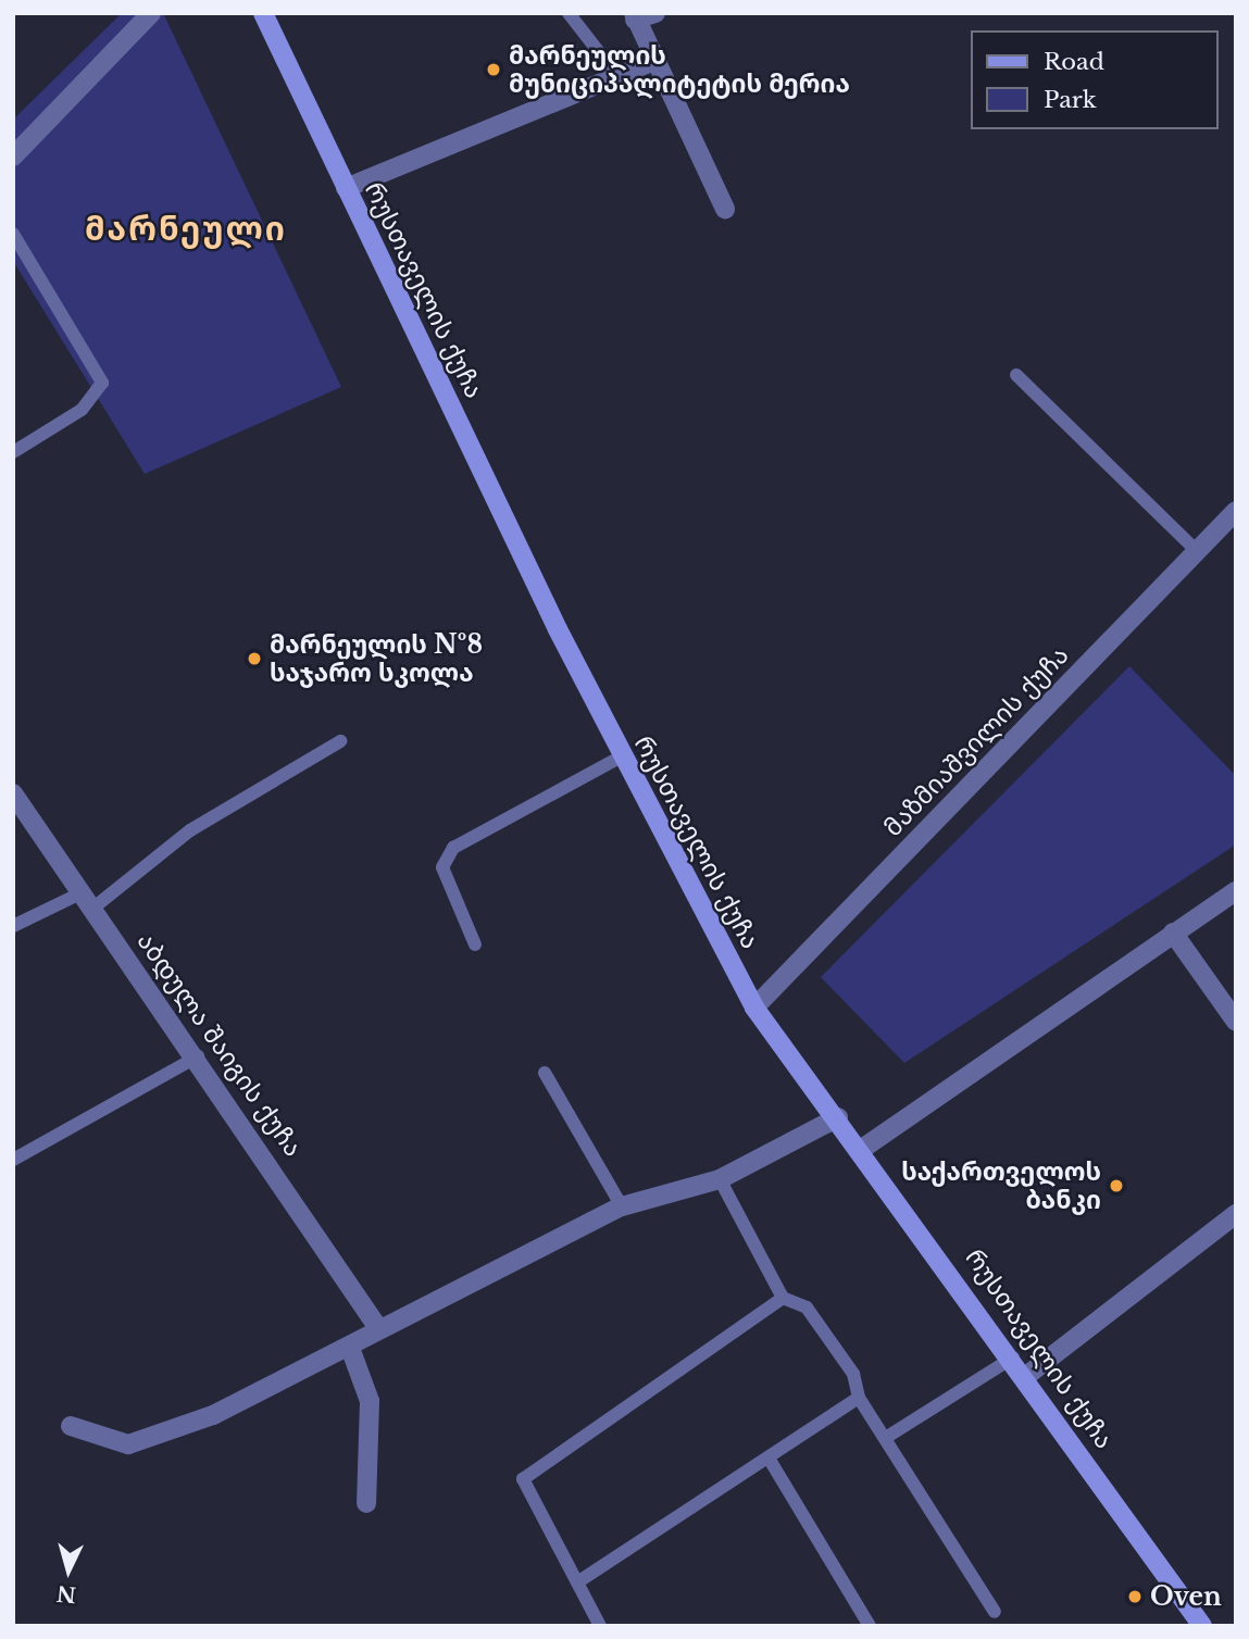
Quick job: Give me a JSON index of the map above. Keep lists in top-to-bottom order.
{
  "streets": {
    "main road": ["რუსთაველის ქუჩა"],
    "street": ["მაზმიაშვილის ქუჩა", "აბდულა შაიგის ქუჩა"]
  },
  "crossings": [
    ["რუსთაველის ქუჩა", "მაზმიაშვილის ქუჩა"]
  ],
  "districts": ["მარნეული"],
  "places": [
    "მარნეულის მუნიციპალიტეტის მერია",
    "მარნეულის №8 საჯარო სკოლა",
    "საქართველოს ბანკი",
    "Oven"
  ],
  "legend": ["Road", "Park"],
  "north": "bottom"
}
